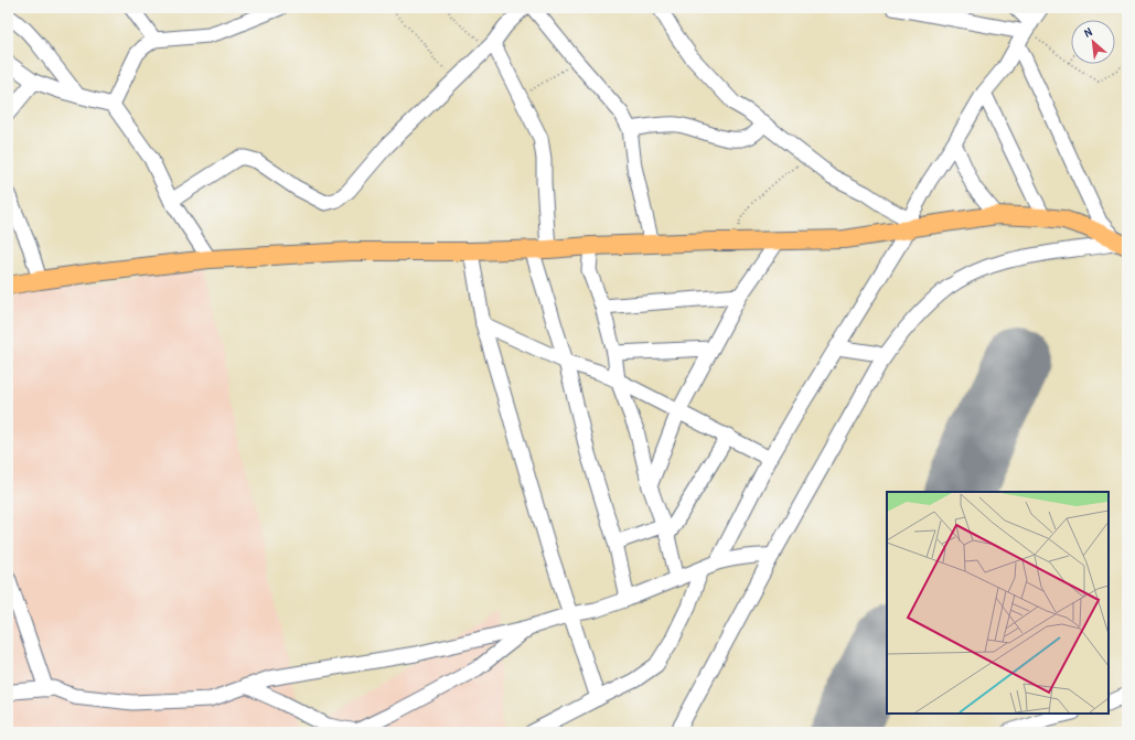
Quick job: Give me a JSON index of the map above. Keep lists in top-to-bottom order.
{
  "north": "top left"
}
